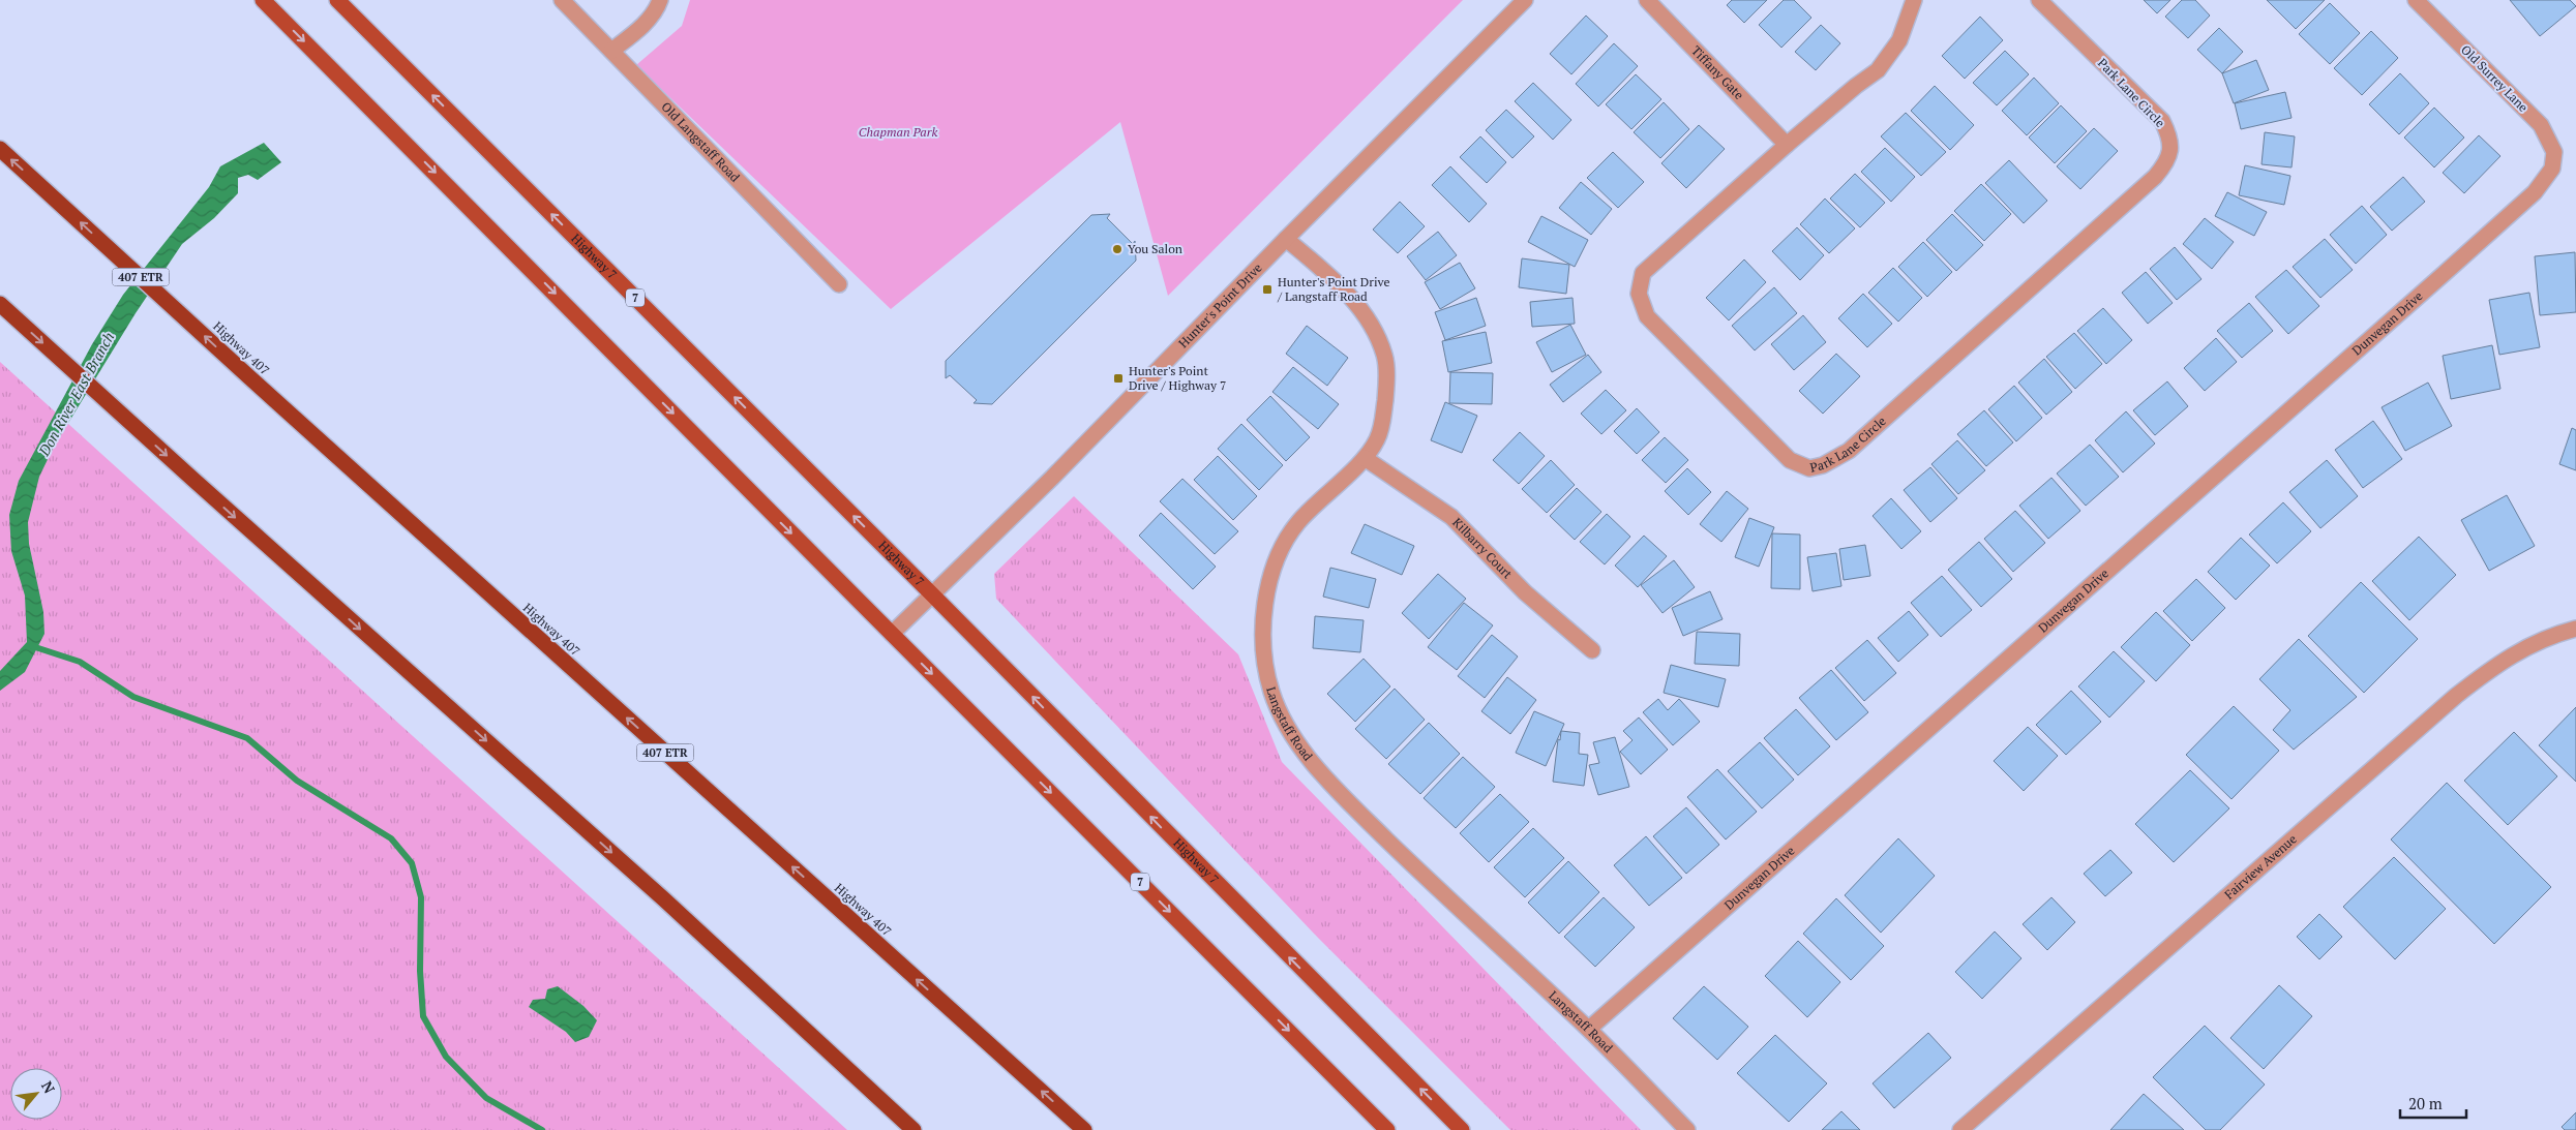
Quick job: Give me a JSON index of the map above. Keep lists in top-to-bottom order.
{
  "streets": {
    "highway": ["407 ETR", "Highway 407"],
    "main road": ["Highway 7", "7"],
    "street": [
      "Tiffany Gate",
      "Old Surrey Lane",
      "Park Lane Circle",
      "Old Langstaff Road",
      "Hunter's Point Drive",
      "Dunvegan Drive",
      "Kilbarry Court",
      "Langstaff Road",
      "Fairview Avenue"
    ]
  },
  "crossings": [
    ["Tiffany Gate", "Park Lane Circle"],
    ["Old Surrey Lane", "Dunvegan Drive"],
    ["Highway 7", "Hunter's Point Drive"],
    ["7", "Hunter's Point Drive"],
    ["Hunter's Point Drive", "Langstaff Road"],
    ["Dunvegan Drive", "Langstaff Road"],
    ["Kilbarry Court", "Langstaff Road"]
  ],
  "water": ["Don River East Branch"],
  "parks": ["Chapman Park"],
  "places": {
    "other": ["You Salon"],
    "transit": ["Hunter's Point Drive / Langstaff Road", "Hunter's Point Drive / Highway 7"]
  },
  "scale_bar": "20 m",
  "north": "top right"
}
